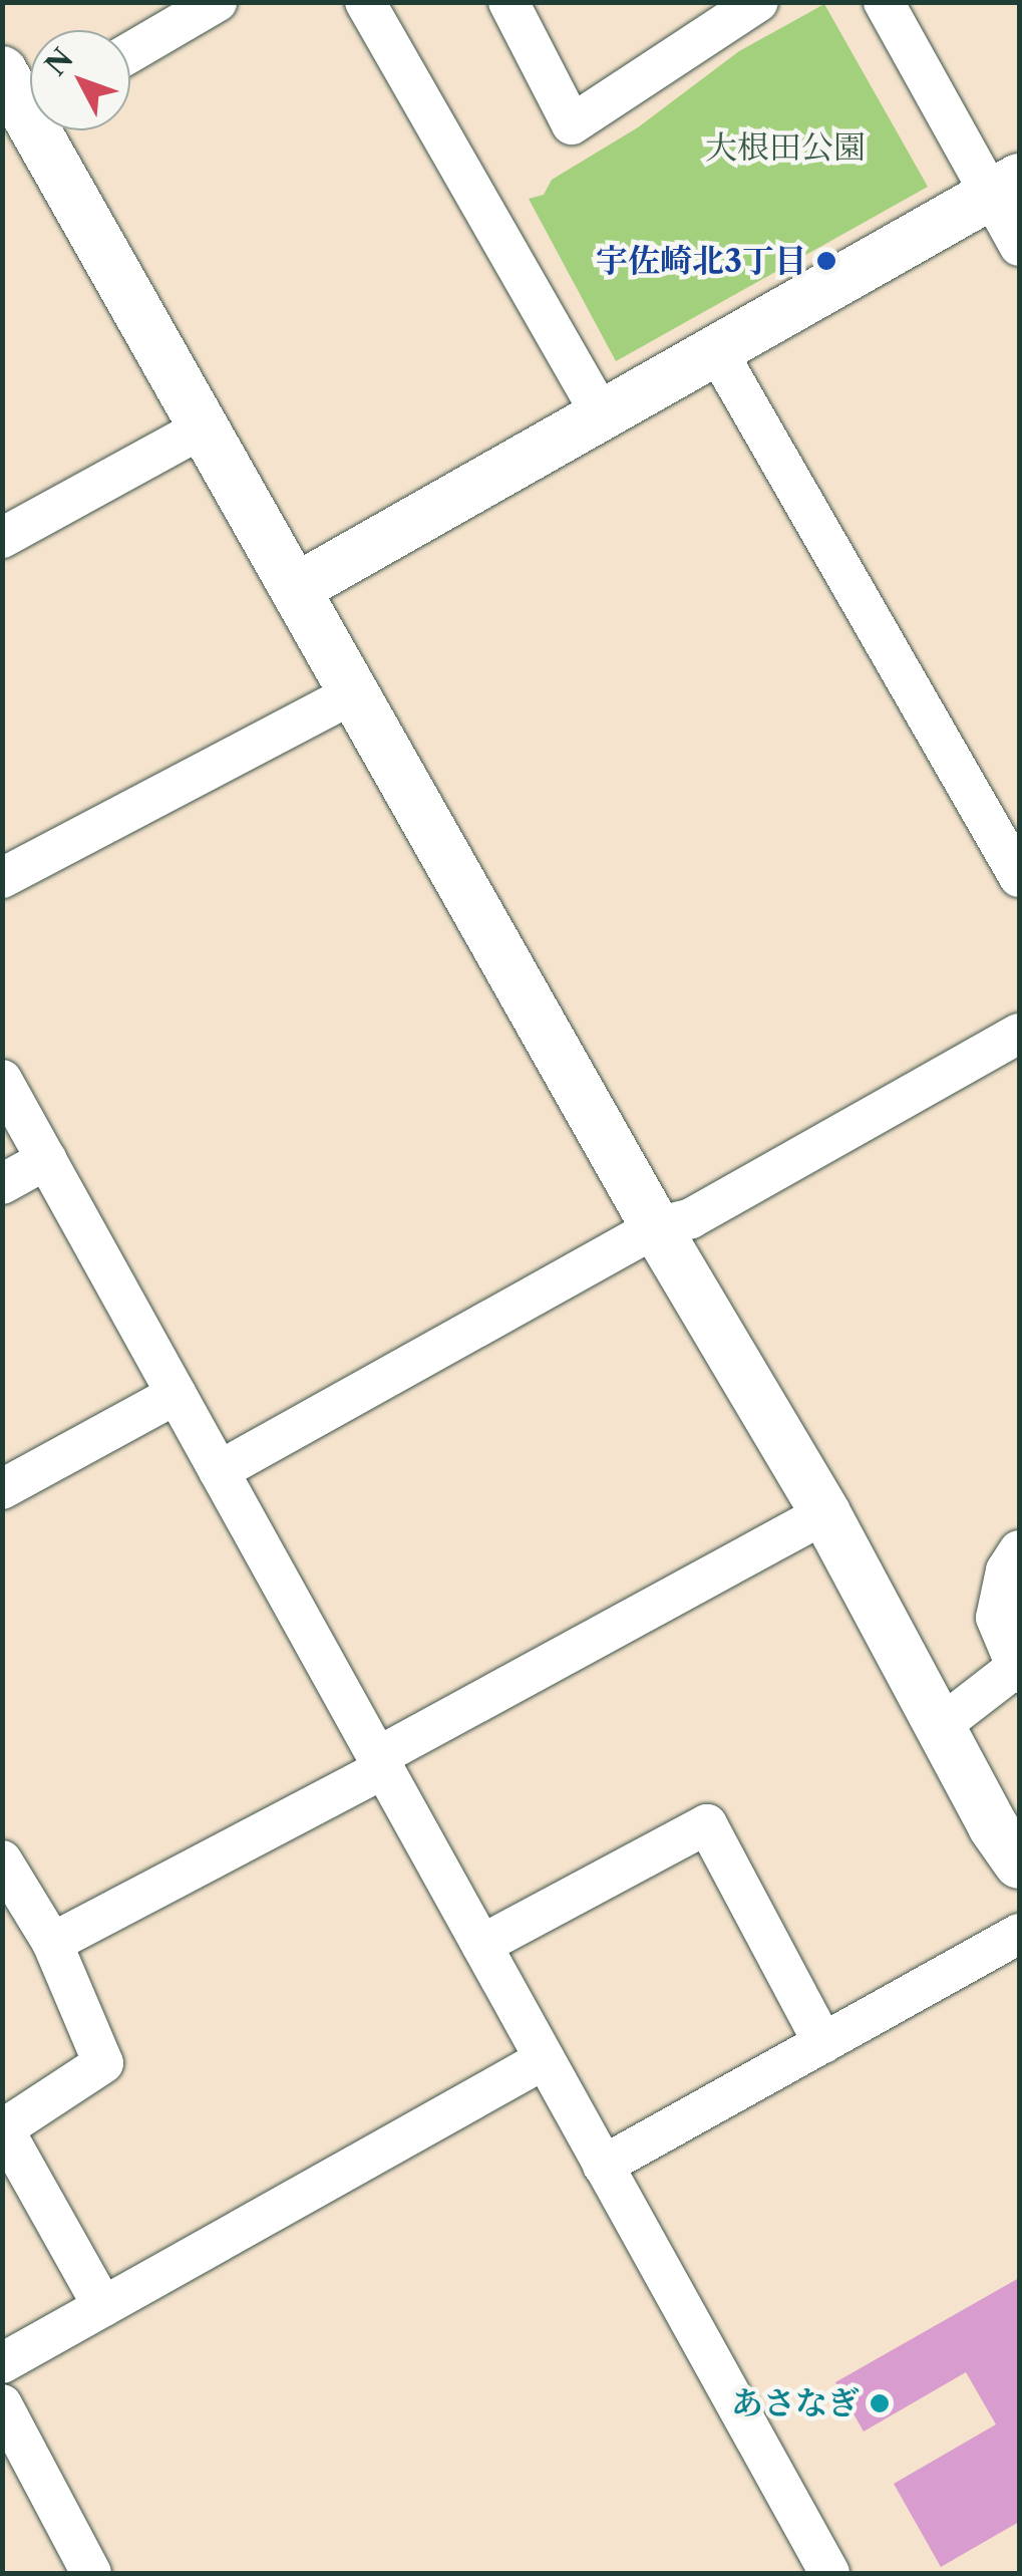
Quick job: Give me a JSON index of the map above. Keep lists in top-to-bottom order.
{
  "parks": ["大根田公園"],
  "places": ["宇佐崎北3丁目", "あさなぎ"],
  "north": "top left"
}
